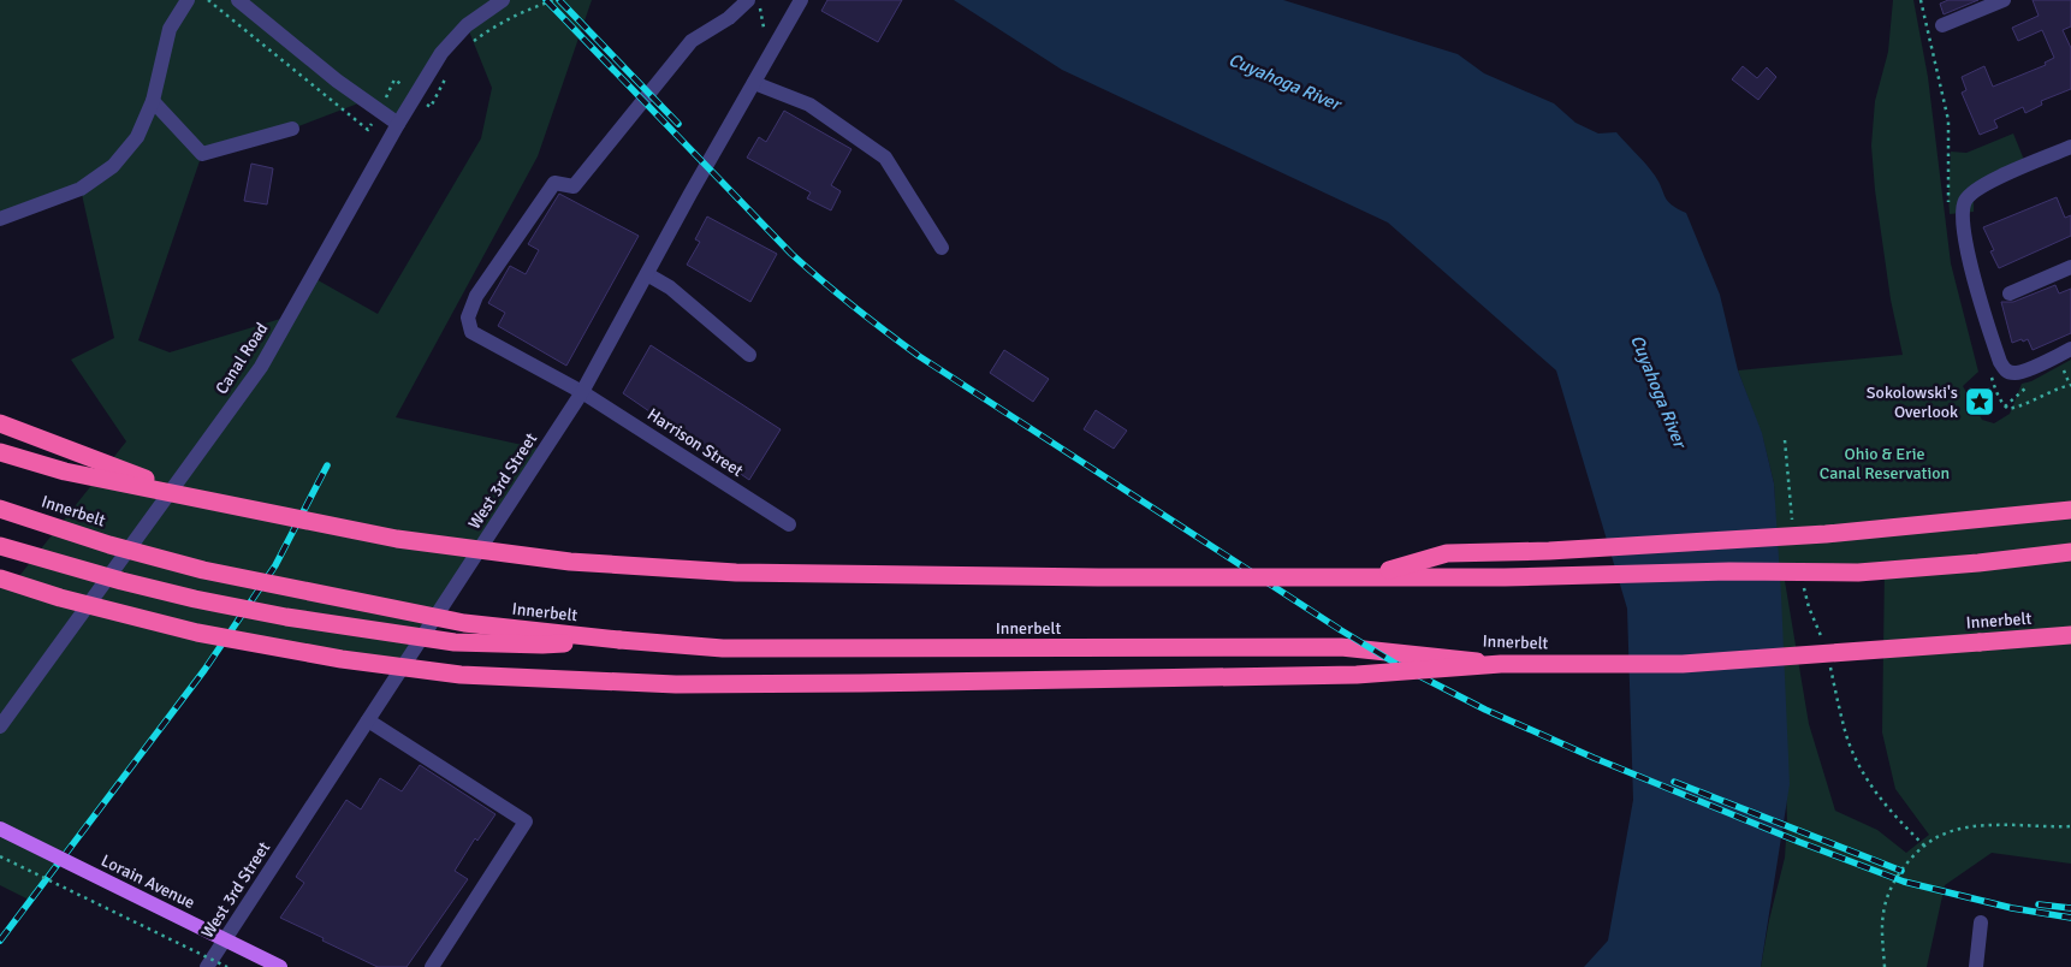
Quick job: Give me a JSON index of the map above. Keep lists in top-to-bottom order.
{
  "streets": {
    "highway": ["Innerbelt"],
    "main road": ["Lorain Avenue"],
    "street": ["Canal Road", "Harrison Street", "West 3rd Street"]
  },
  "crossings": [
    ["Harrison Street", "West 3rd Street"]
  ],
  "water": ["Cuyahoga River"],
  "parks": ["Ohio & Erie Canal Reservation"],
  "places": {
    "place": ["Sokolowski's Overlook"]
  }
}
